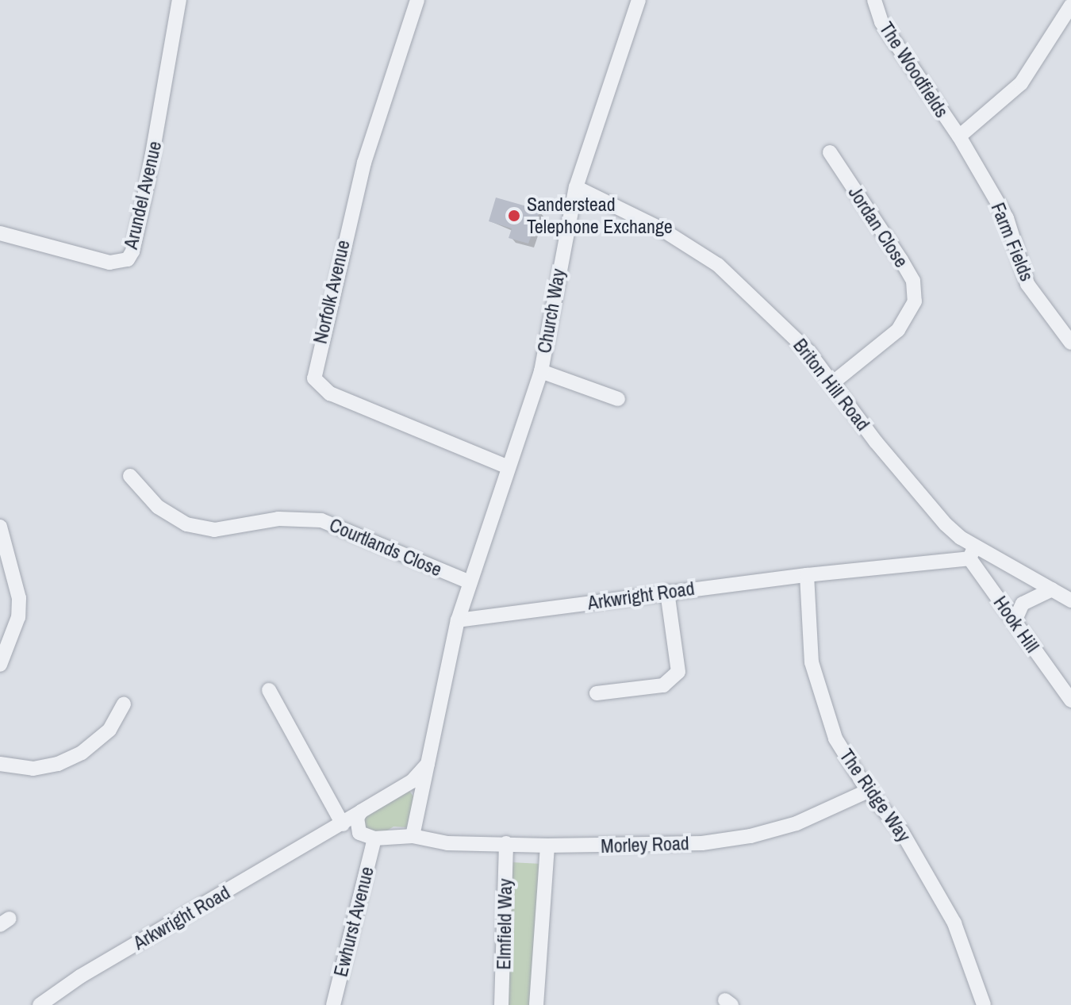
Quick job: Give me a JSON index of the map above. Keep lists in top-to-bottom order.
{
  "streets": {
    "street": [
      "The Woodfields",
      "Arundel Avenue",
      "Jordan Close",
      "Farm Fields",
      "Norfolk Avenue",
      "Church Way",
      "Briton Hill Road",
      "Courtlands Close",
      "Arkwright Road",
      "Hook Hill",
      "The Ridge Way",
      "Morley Road",
      "Ewhurst Avenue",
      "Elmfield Way"
    ]
  },
  "crossings": [
    ["The Woodfields", "Farm Fields"],
    ["Jordan Close", "Briton Hill Road"],
    ["Norfolk Avenue", "Church Way"],
    ["Church Way", "Briton Hill Road"],
    ["Church Way", "Courtlands Close"],
    ["Church Way", "Arkwright Road"],
    ["Briton Hill Road", "Arkwright Road"],
    ["Briton Hill Road", "Hook Hill"],
    ["Arkwright Road", "Hook Hill"],
    ["Arkwright Road", "The Ridge Way"],
    ["The Ridge Way", "Morley Road"],
    ["Morley Road", "Elmfield Way"]
  ],
  "places": ["Sanderstead Telephone Exchange"]
}
